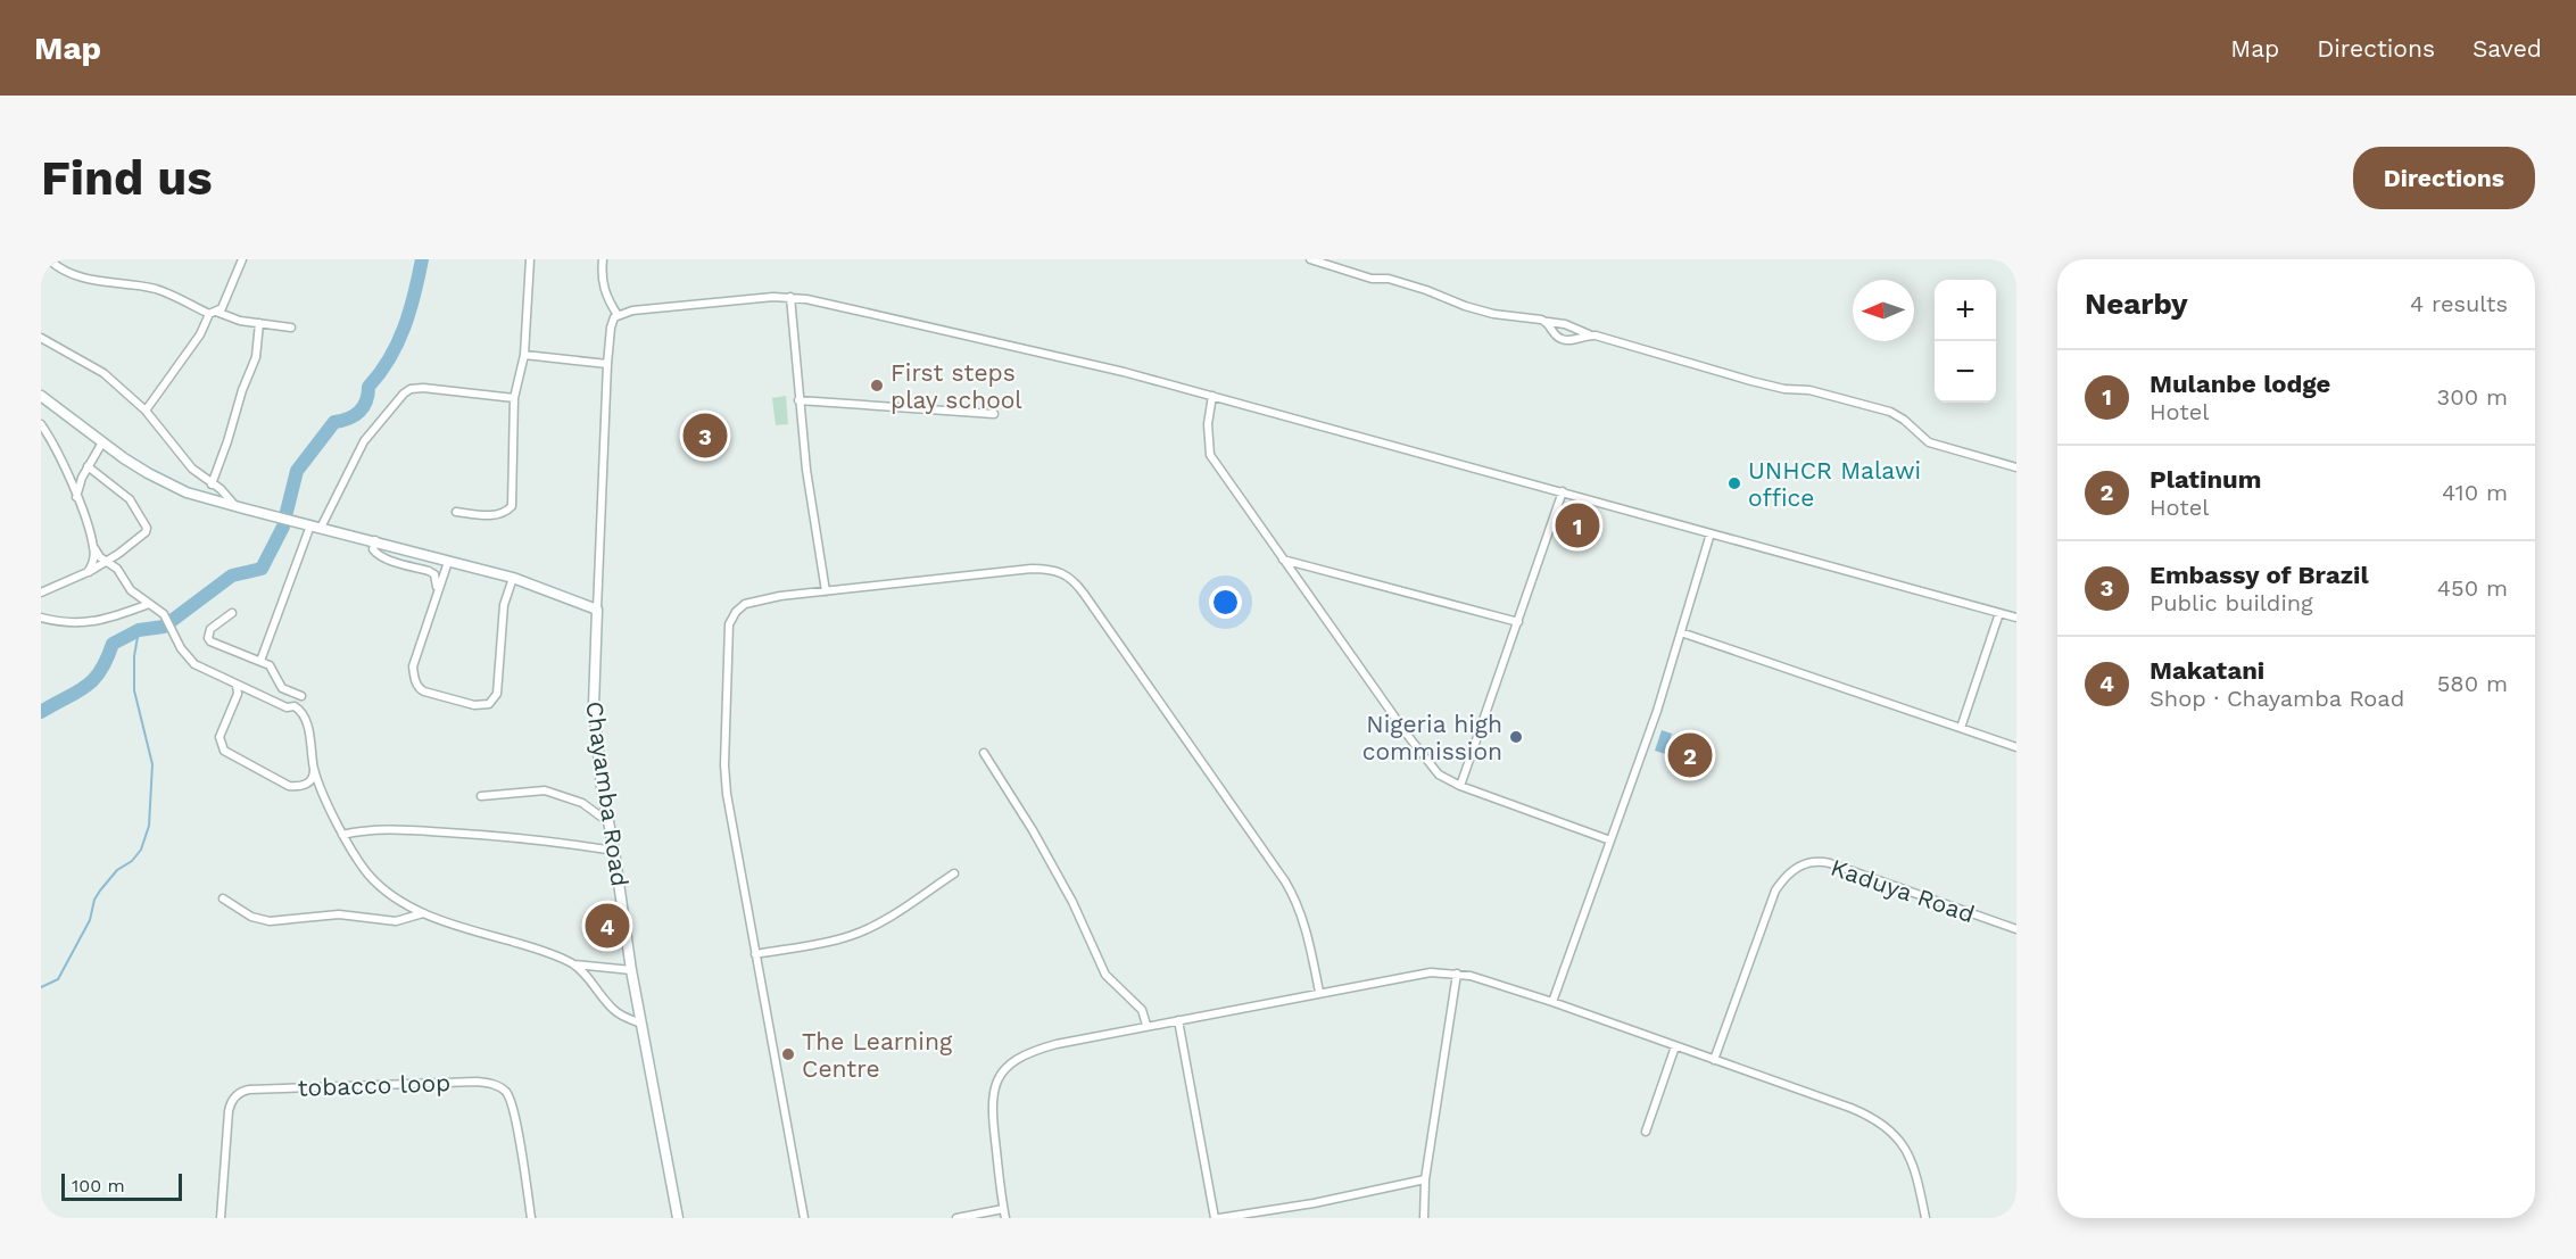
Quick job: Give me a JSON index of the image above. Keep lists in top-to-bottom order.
{
  "streets": {
    "street": ["Chayamba Road", "Kaduya Road", "tobacco loop"]
  },
  "places": [
    "First steps play school",
    "UNHCR Malawi office",
    "Nigeria high commission",
    "The Learning Centre"
  ],
  "scale_bar": "100 m",
  "north": "left",
  "page": {
    "header": "Map",
    "nav": ["Map", "Directions", "Saved"],
    "buttons": "Directions",
    "title": "Find us",
    "heading": ["Nearby", "4 results"],
    "map_buttons": ["+", "−"],
    "list": [
      {
        "mark": "1",
        "name": "Mulanbe lodge",
        "note": "Hotel",
        "value": "300 m"
      },
      {
        "mark": "2",
        "name": "Platinum",
        "note": "Hotel",
        "value": "410 m"
      },
      {
        "mark": "3",
        "name": "Embassy of Brazil",
        "note": "Public building",
        "value": "450 m"
      },
      {
        "mark": "4",
        "name": "Makatani",
        "note": "Shop · Chayamba Road",
        "value": "580 m"
      }
    ],
    "pins": [
      "3",
      "1",
      "2",
      "4"
    ],
    "scale": "100 m"
  }
}
